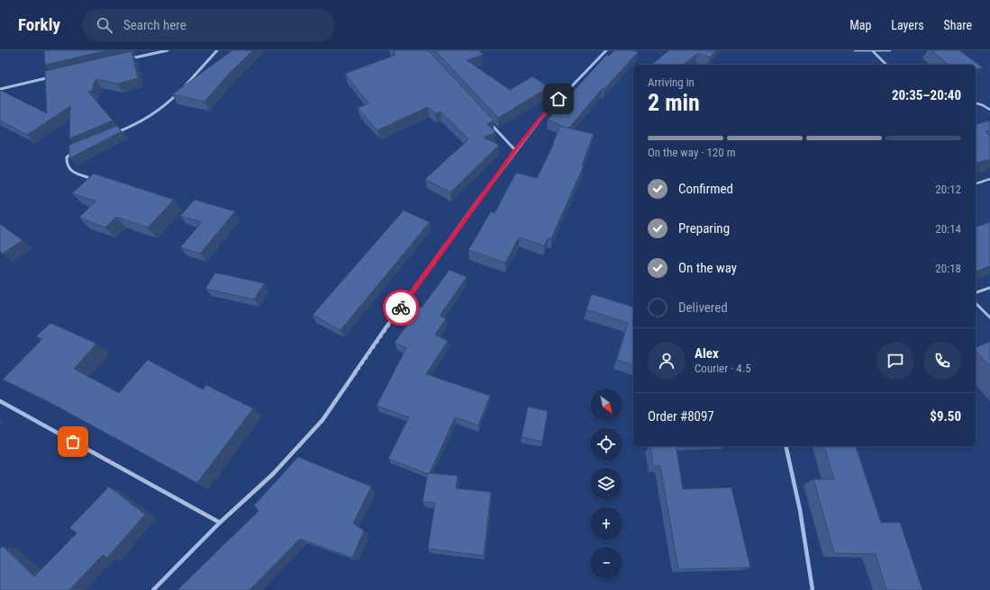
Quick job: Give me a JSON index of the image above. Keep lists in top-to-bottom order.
{
  "north": "bottom right",
  "page": {
    "header": "Forkly",
    "search": "Search here",
    "nav": ["Map", "Layers", "Share"],
    "heading": ["2 min", "Arriving in", "20:35–20:40"],
    "panel": [
      "Alex",
      "Courier · 4.5",
      "Order #8097",
      "$9.50"
    ],
    "bar": "On the way · 120 m",
    "list": [
      ["Confirmed", "20:12"],
      ["Preparing", "20:14"],
      ["On the way", "20:18"],
      "Delivered"
    ],
    "map_buttons": ["+", "−"]
  }
}
